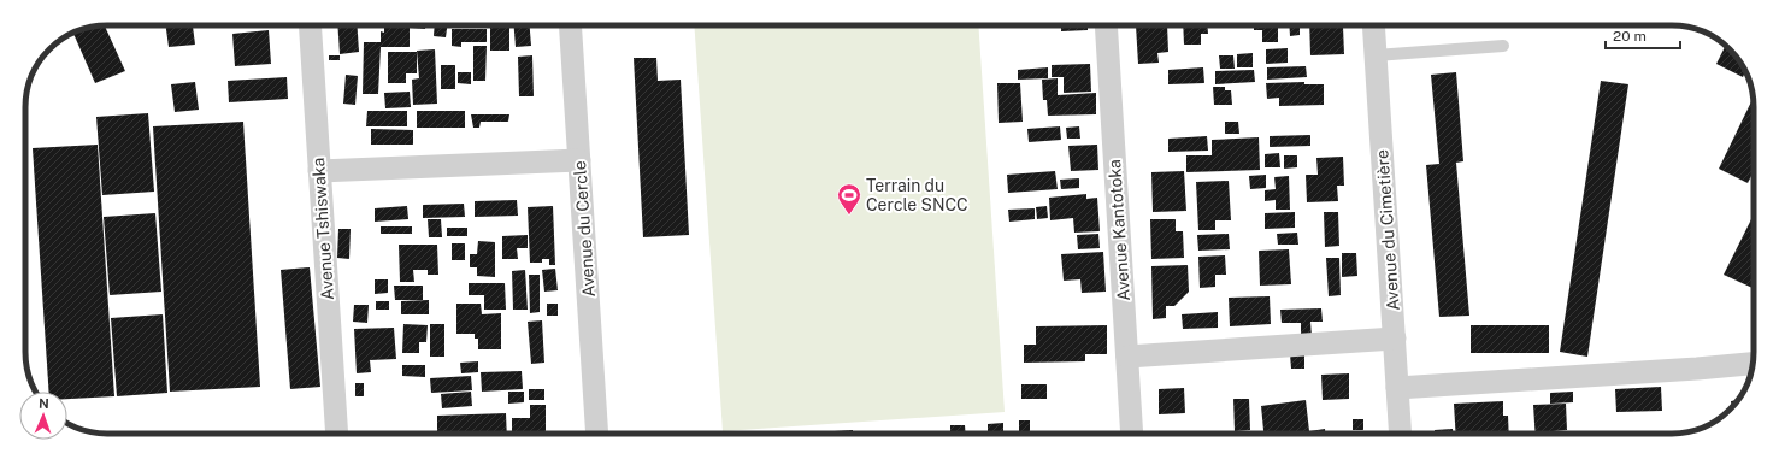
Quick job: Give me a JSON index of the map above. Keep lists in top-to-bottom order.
{
  "streets": {
    "street": [
      "Avenue Tshiswaka",
      "Avenue du Cercle",
      "Avenue Kantotoka",
      "Avenue du Cimetière"
    ]
  },
  "places": {
    "sports": ["Terrain du Cercle SNCC"]
  },
  "scale_bar": "20 m",
  "north": "top"
}
